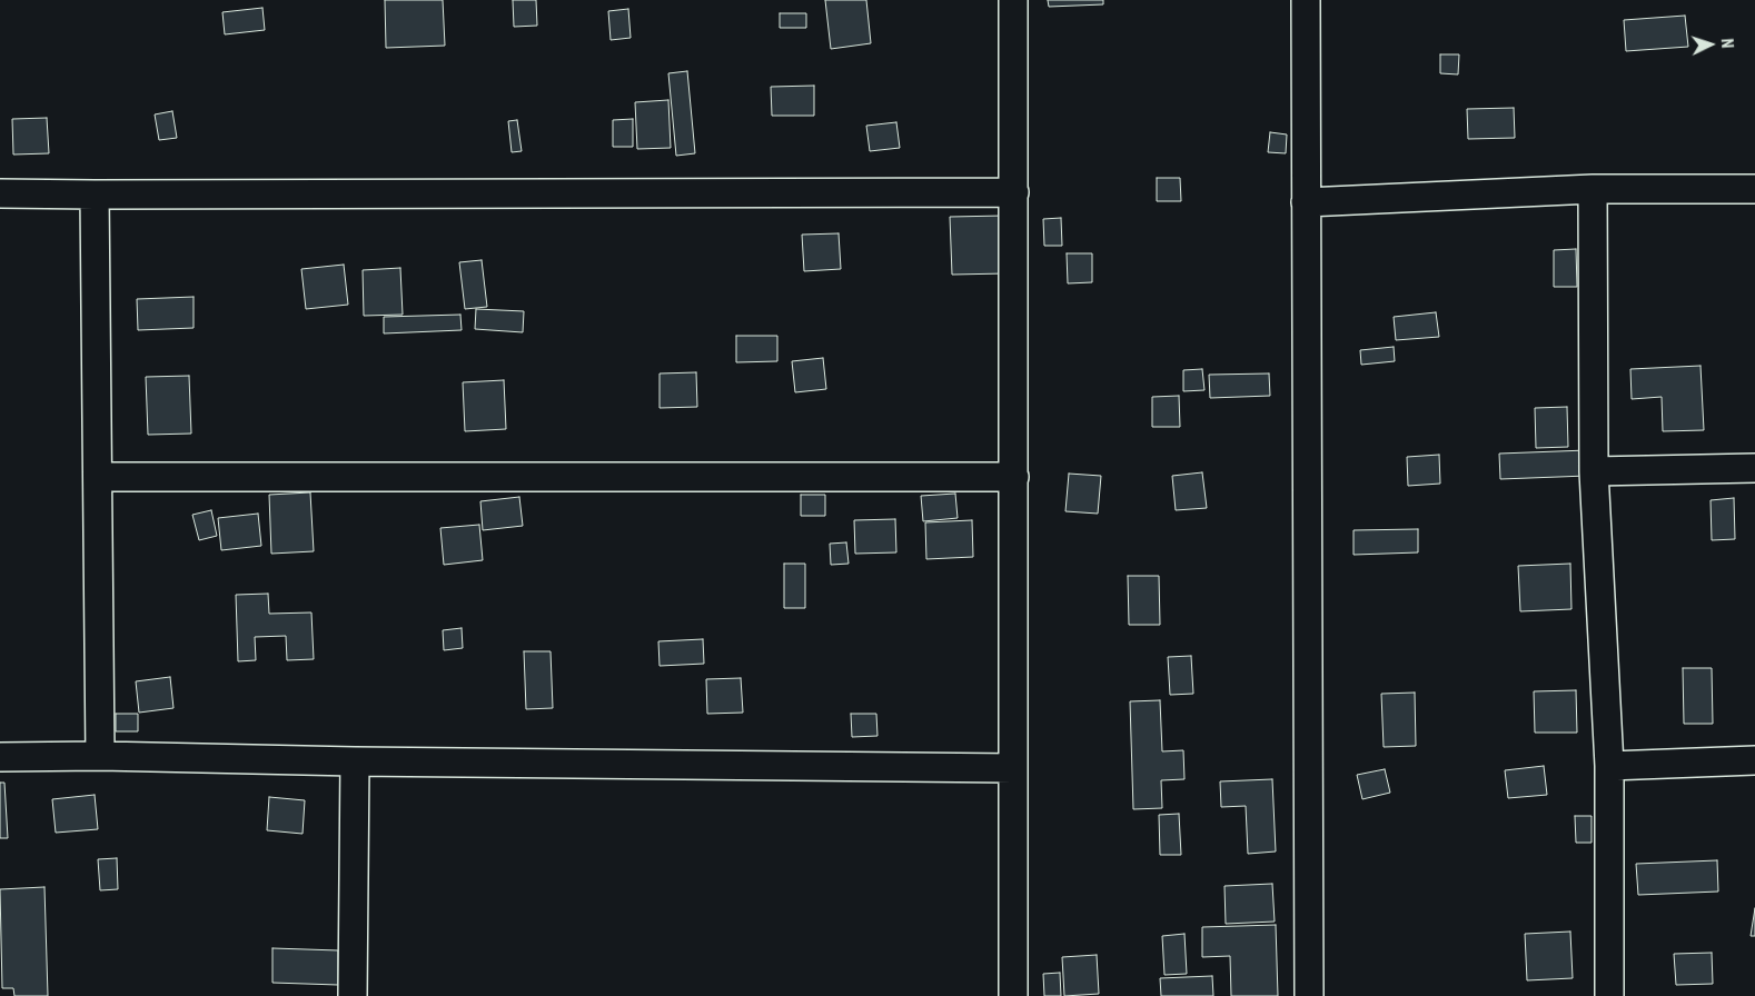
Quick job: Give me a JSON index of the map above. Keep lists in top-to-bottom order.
{
  "north": "right"
}
